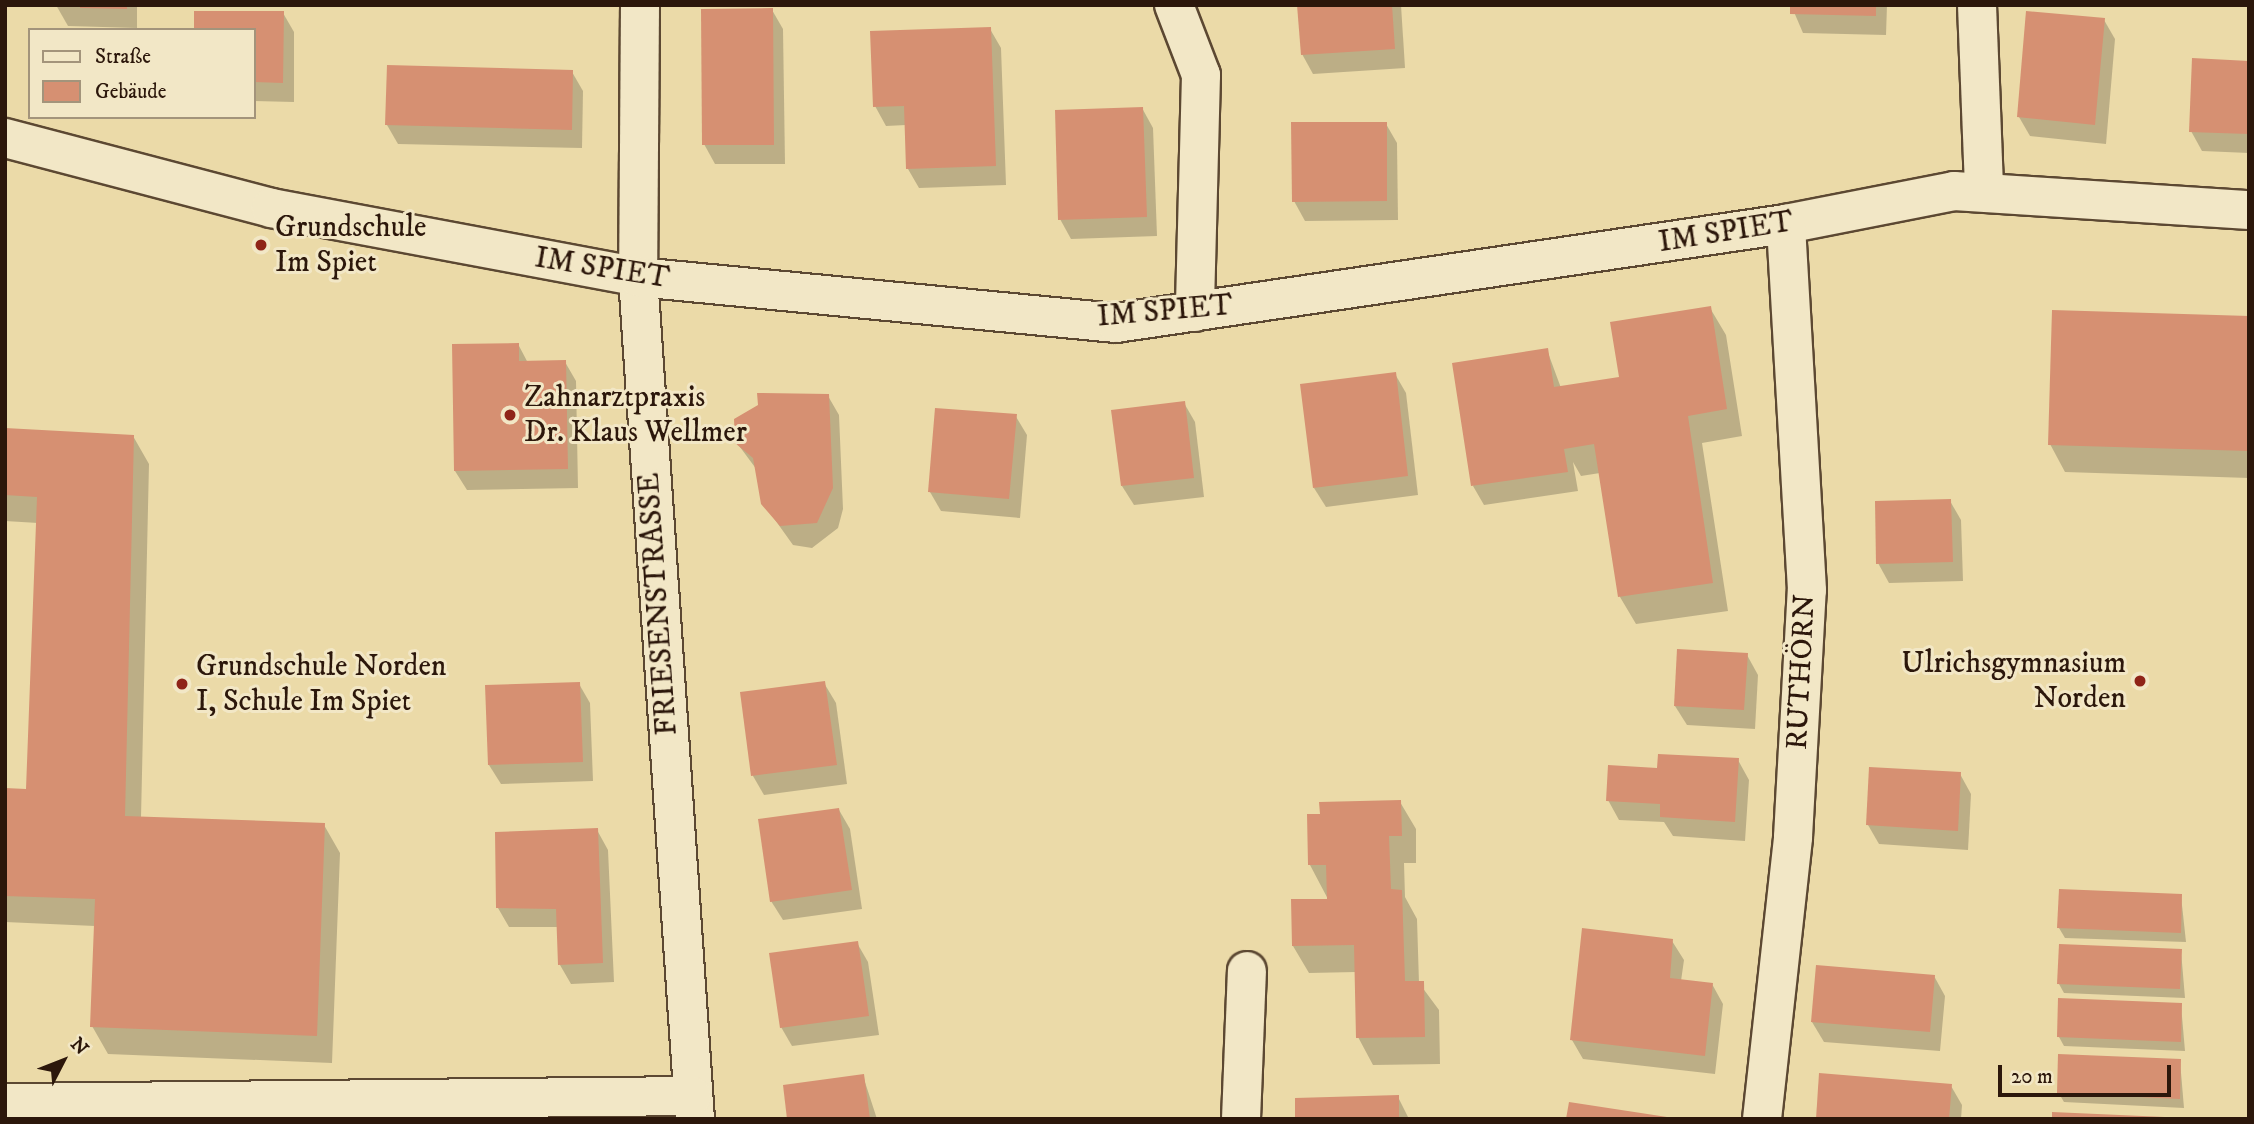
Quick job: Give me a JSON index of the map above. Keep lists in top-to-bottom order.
{
  "streets": {
    "street": ["IM SPIET", "FRIESENSTRASSE", "RUTHÖRN"]
  },
  "crossings": [
    ["IM SPIET", "FRIESENSTRASSE"],
    ["IM SPIET", "RUTHÖRN"]
  ],
  "places": [
    "Grundschule Im Spiet",
    "Zahnarztpraxis Dr. Klaus Wellmer",
    "Ulrichsgymnasium Norden",
    "Grundschule Norden I, Schule Im Spiet"
  ],
  "legend": ["Straße", "Gebäude"],
  "scale_bar": "20 m",
  "north": "top right"
}
